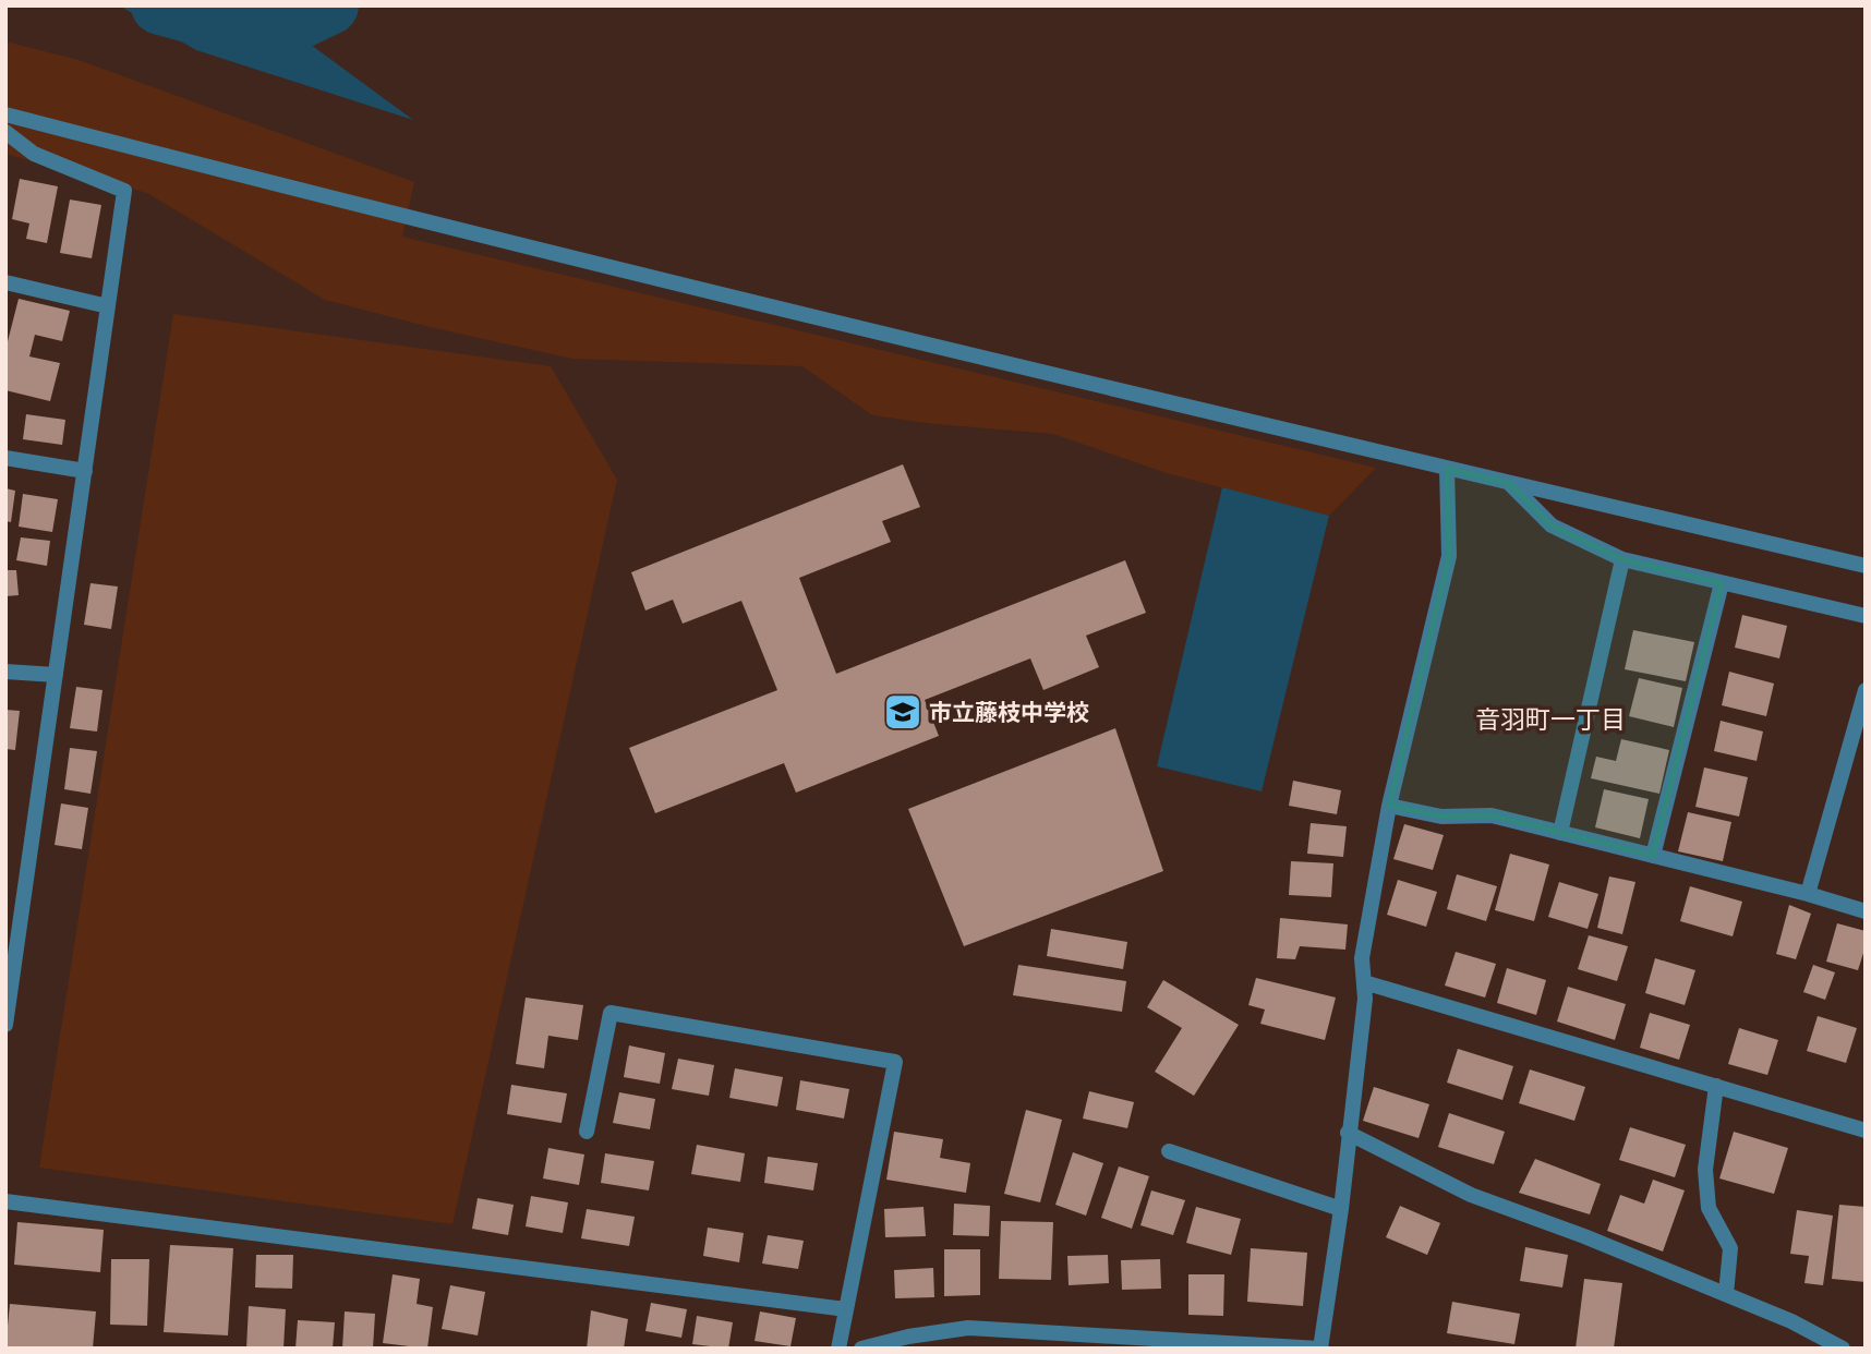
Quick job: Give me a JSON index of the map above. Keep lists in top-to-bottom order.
{
  "districts": ["音羽町一丁目"],
  "places": {
    "school or university": ["市立藤枝中学校"]
  }
}
